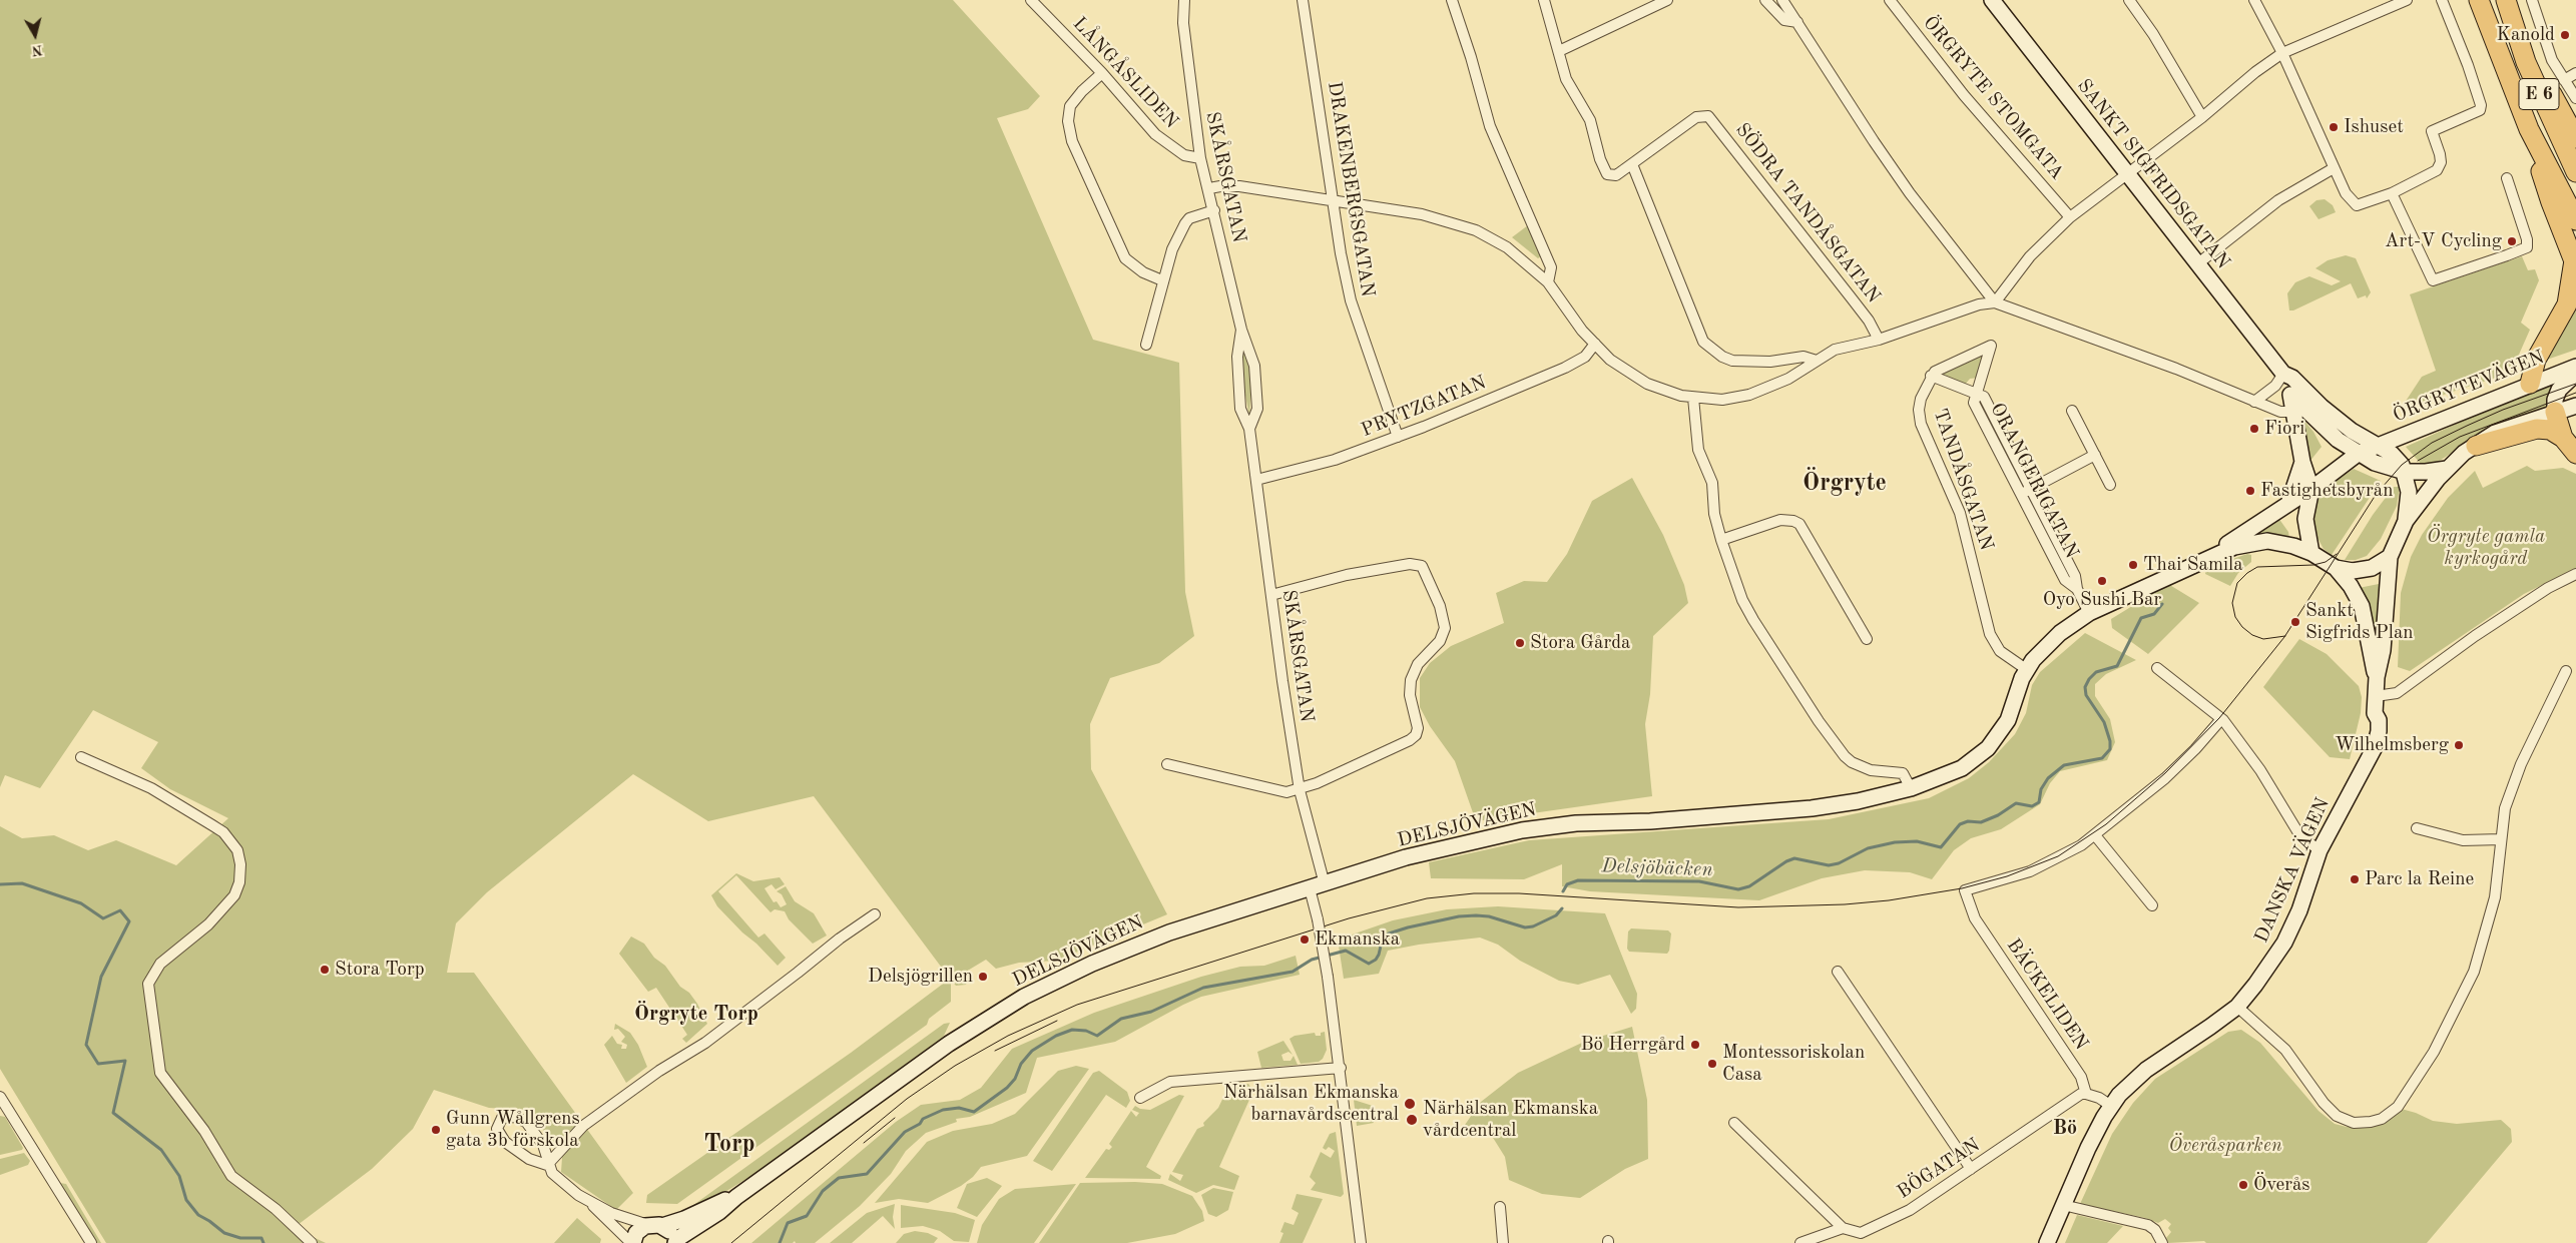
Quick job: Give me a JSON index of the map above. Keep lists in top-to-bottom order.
{
  "streets": {
    "highway": ["E 6"],
    "street": [
      "LÅNGÅSLIDEN",
      "ÖRGRYTE STOMGATA",
      "SANKT SIGFRIDSGATAN",
      "SKÅRSGATAN",
      "DRAKENBERGSGATAN",
      "SÖDRA TANDÅSGATAN",
      "ÖRGRYTEVÄGEN",
      "PRYTZGATAN",
      "TANDÅSGATAN",
      "ORANGERIGATAN",
      "DELSJÖVÄGEN",
      "DANSKA VÄGEN",
      "BÄCKELIDEN",
      "BÖGATAN"
    ]
  },
  "crossings": [
    ["LÅNGÅSLIDEN", "SKÅRSGATAN"],
    ["SANKT SIGFRIDSGATAN", "ÖRGRYTEVÄGEN"],
    ["SANKT SIGFRIDSGATAN", "DELSJÖVÄGEN"],
    ["SKÅRSGATAN", "PRYTZGATAN"],
    ["SKÅRSGATAN", "DELSJÖVÄGEN"],
    ["DRAKENBERGSGATAN", "PRYTZGATAN"],
    ["TANDÅSGATAN", "DELSJÖVÄGEN"],
    ["ORANGERIGATAN", "DELSJÖVÄGEN"],
    ["BÄCKELIDEN", "BÖGATAN"]
  ],
  "districts": [
    "Örgryte",
    "Örgryte Torp",
    "Bö",
    "Torp"
  ],
  "water": ["Delsjöbäcken"],
  "parks": ["Örgryte gamla kyrkogård", "Överåsparken"],
  "places": [
    "Kanold",
    "Ishuset",
    "Art-V Cycling",
    "Fiori",
    "Fastighetsbyrån",
    "Thai Samila",
    "Oyo Sushi Bar",
    "Sankt Sigfrids Plan",
    "Stora Gårda",
    "Wilhelmsberg",
    "Parc la Reine",
    "Ekmanska",
    "Stora Torp",
    "Delsjögrillen",
    "Bö Herrgård",
    "Montessoriskolan Casa",
    "Närhälsan Ekmanska barnavårdscentral",
    "Närhälsan Ekmanska vårdcentral",
    "Gunn Wållgrens gata 3b förskola",
    "Överås"
  ],
  "north": "bottom"
}
